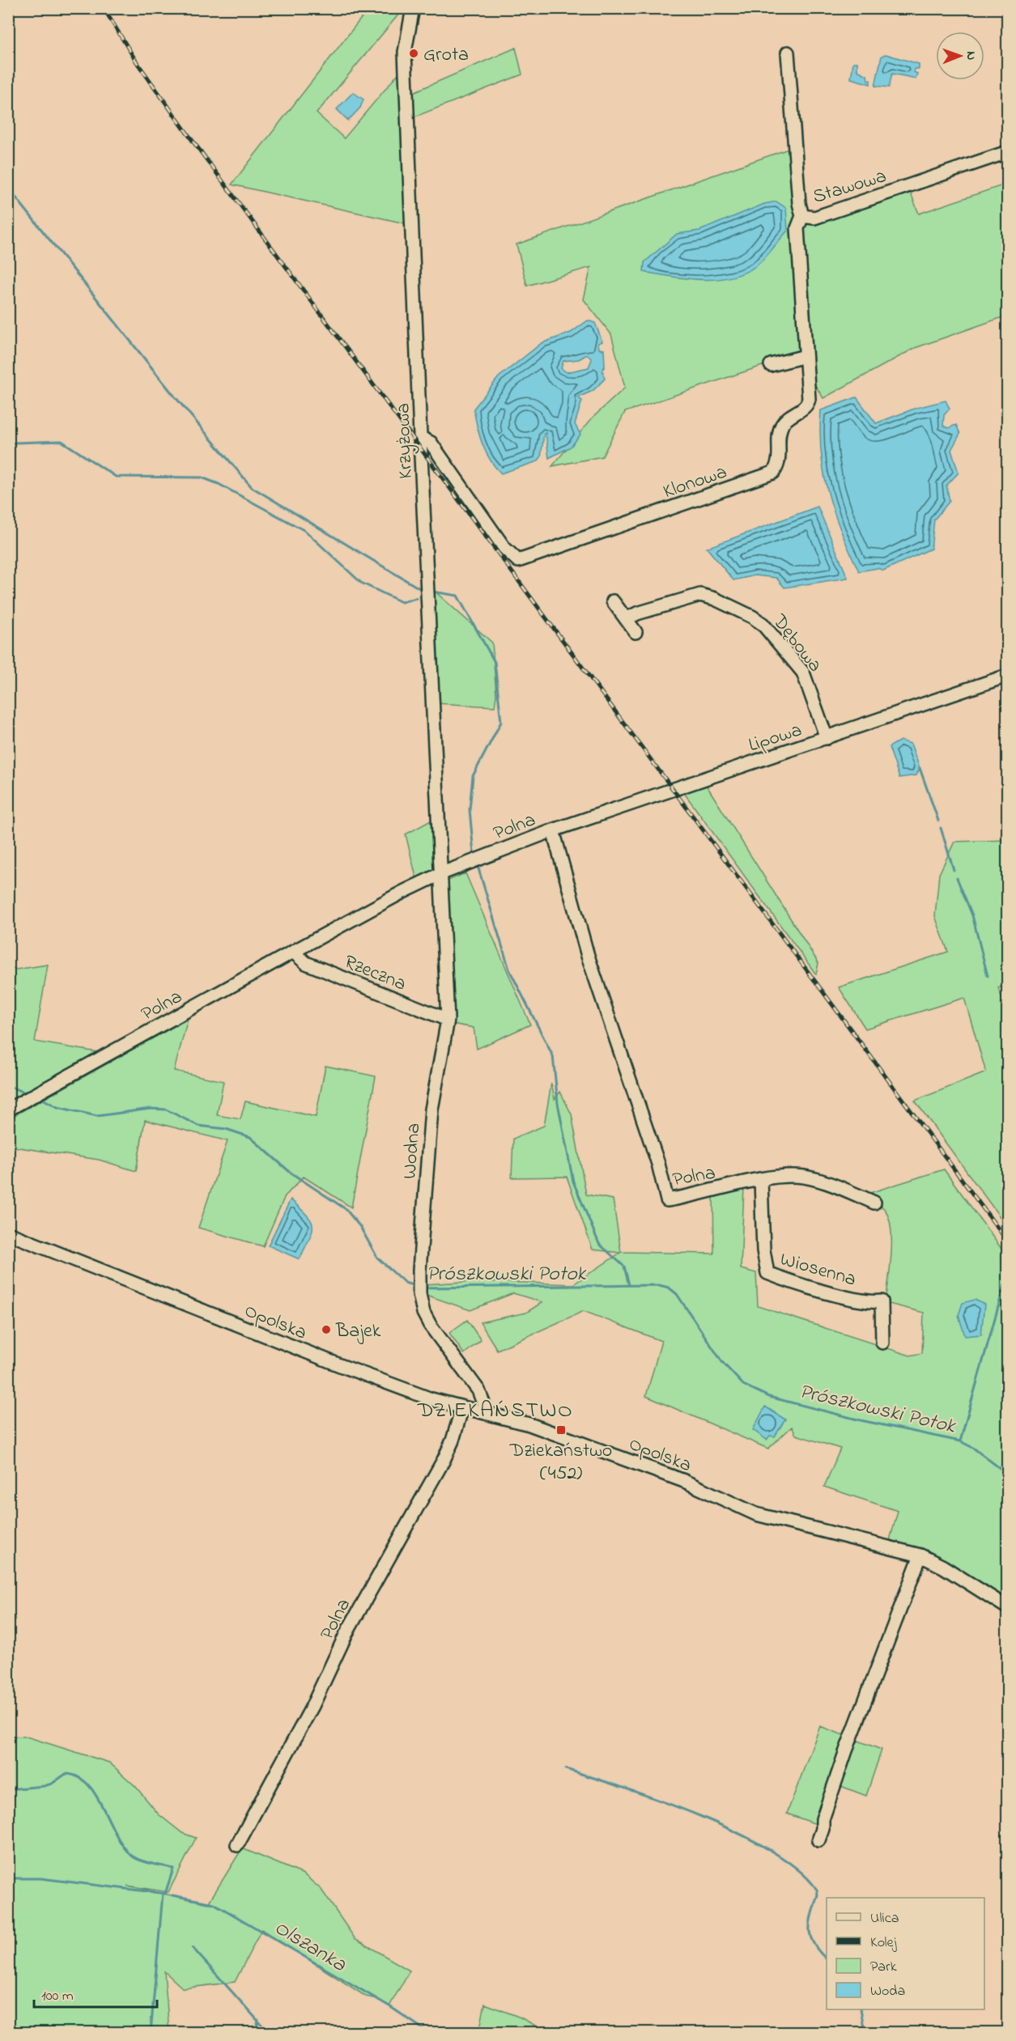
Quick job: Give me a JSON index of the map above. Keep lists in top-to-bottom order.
{
  "streets": {
    "street": [
      "Stawowa",
      "Krzyżowa",
      "Klonowa",
      "Dębowa",
      "Lipowa",
      "Polna",
      "Rzeczna",
      "Wodna",
      "Wiosenna",
      "Opolska"
    ]
  },
  "crossings": [
    ["Stawowa", "Klonowa"],
    ["Krzyżowa", "Klonowa"],
    ["Krzyżowa", "Polna"],
    ["Krzyżowa", "Wodna"],
    ["Dębowa", "Lipowa"],
    ["Lipowa", "Polna"],
    ["Polna", "Rzeczna"],
    ["Polna", "Wodna"],
    ["Polna", "Wiosenna"],
    ["Polna", "Opolska"],
    ["Rzeczna", "Wodna"],
    ["Wodna", "Opolska"]
  ],
  "districts": ["DZIEKAŃSTWO"],
  "water": ["Prószkowski Potok", "Olszanka"],
  "places": {
    "other": ["Grota", "Bajek"],
    "transit": ["Dziekaństwo (452)"]
  },
  "legend": [
    "Ulica",
    "Kolej",
    "Park",
    "Woda"
  ],
  "scale_bar": "100 m",
  "north": "right"
}
